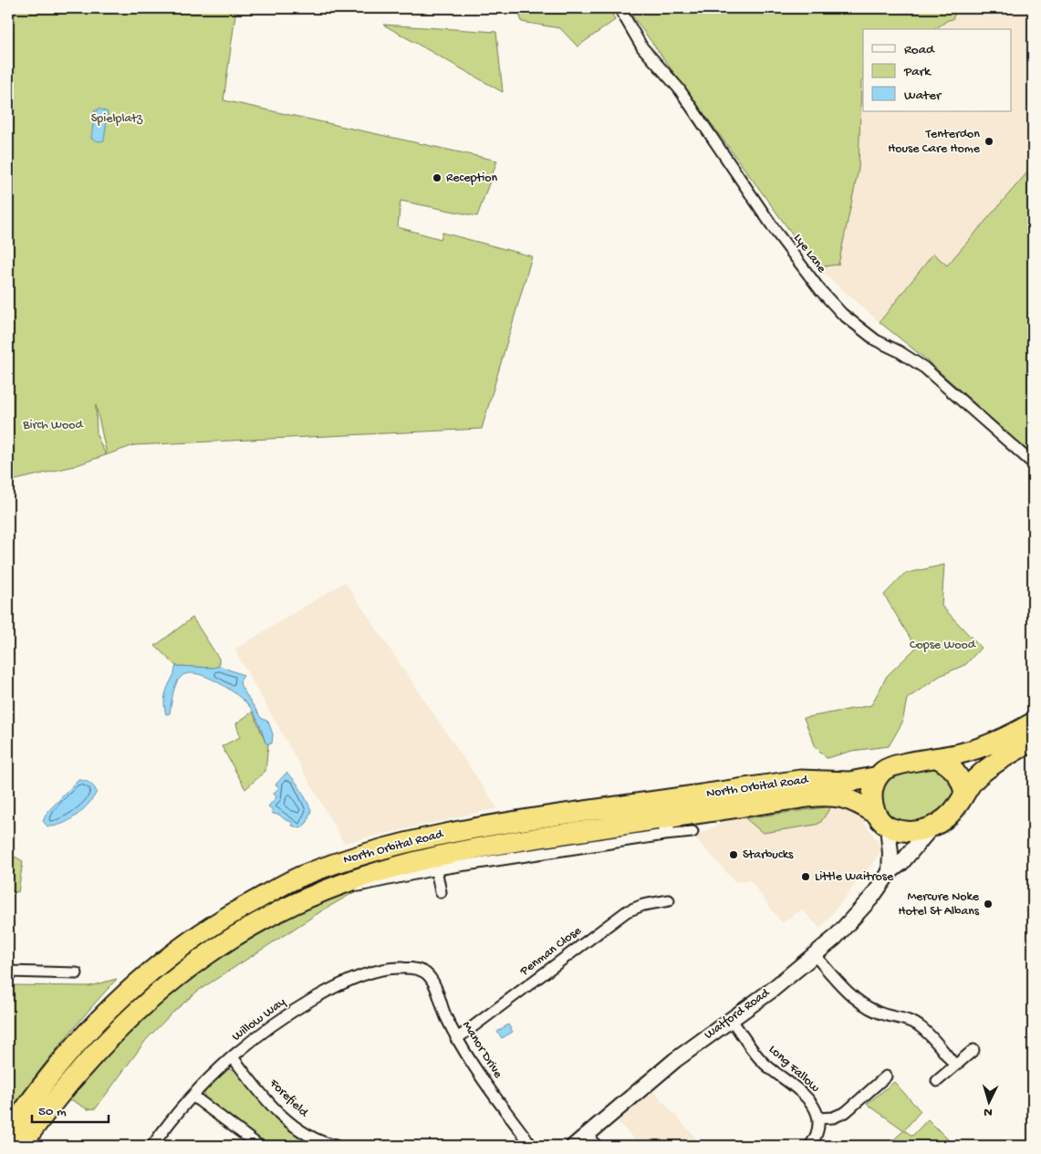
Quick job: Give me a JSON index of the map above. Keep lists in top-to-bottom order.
{
  "streets": {
    "highway": ["North Orbital Road"],
    "main road": ["Watford Road"],
    "street": [
      "Lye Lane",
      "Penman Close",
      "Willow Way",
      "Manor Drive",
      "Long Fallow",
      "Forefield"
    ]
  },
  "crossings": [
    ["North Orbital Road", "Watford Road"],
    ["Penman Close", "Manor Drive"],
    ["Watford Road", "Long Fallow"],
    ["Willow Way", "Manor Drive"],
    ["Willow Way", "Forefield"]
  ],
  "parks": ["Spielplatz", "Birch Wood", "Copse Wood"],
  "places": [
    "Tenterdon House Care Home",
    "Reception",
    "Starbucks",
    "Little Waitrose",
    "Mercure Noke Hotel St Albans"
  ],
  "legend": ["Road", "Park", "Water"],
  "scale_bar": "50 m",
  "north": "bottom"
}
